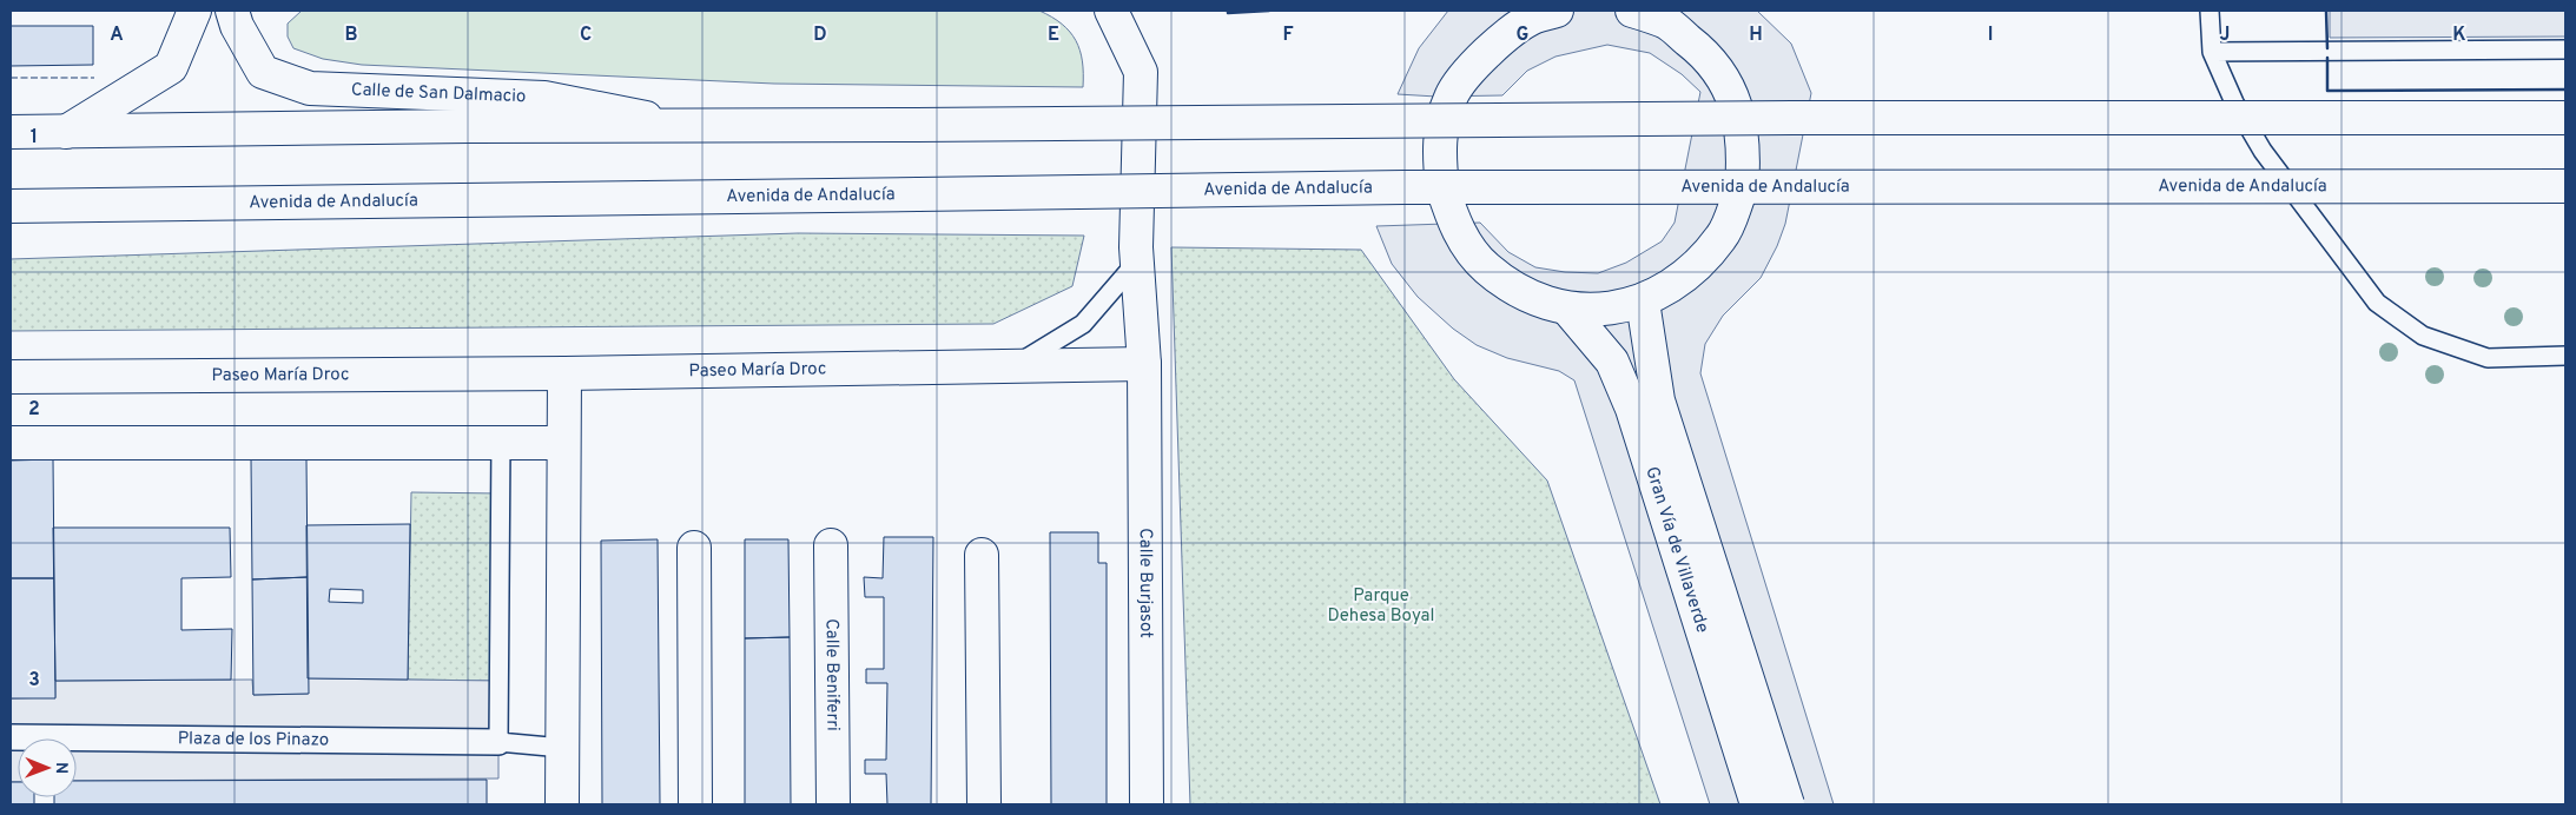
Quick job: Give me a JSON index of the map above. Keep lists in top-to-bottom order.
{
  "streets": {
    "main road": [
      "Calle de San Dalmacio",
      "Avenida de Andalucía",
      "Paseo María Droc",
      "Gran Vía de Villaverde",
      "Calle Burjasot",
      "Calle Beniferri"
    ],
    "street": ["Plaza de los Pinazo"]
  },
  "crossings": [
    ["Paseo María Droc", "Calle Burjasot"]
  ],
  "parks": ["Parque Dehesa Boyal"],
  "north": "right",
  "grid": {
    "columns": [
      "A",
      "B",
      "C",
      "D",
      "E",
      "F",
      "G",
      "H",
      "I",
      "J",
      "K"
    ],
    "rows": ["1", "2", "3"]
  }
}
